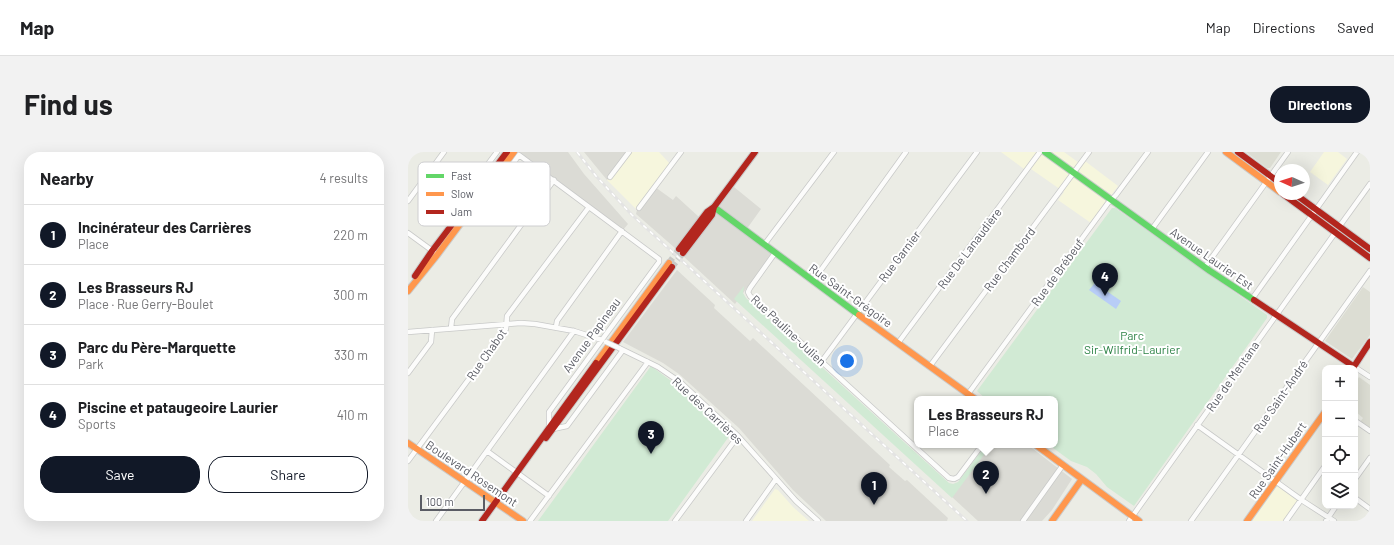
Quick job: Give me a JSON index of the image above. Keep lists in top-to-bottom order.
{
  "streets": {
    "main road": [
      "Avenue Laurier Est",
      "Rue Saint-Grégoire",
      "Avenue Papineau",
      "Rue Saint-Hubert",
      "Boulevard Rosemont"
    ],
    "street": [
      "Rue De Lanaudière",
      "Rue Garnier",
      "Rue Chambord",
      "Rue de Brébeuf",
      "Rue Pauline-Julien",
      "Rue Chabot",
      "Rue de Mentana",
      "Rue Saint-André",
      "Rue des Carrières"
    ]
  },
  "crossings": [
    ["Rue De Lanaudière", "Rue Saint-Grégoire"],
    ["Rue Garnier", "Rue Saint-Grégoire"],
    ["Rue Garnier", "Rue Pauline-Julien"],
    ["Avenue Laurier Est", "Rue Chambord"],
    ["Avenue Laurier Est", "Rue de Brébeuf"],
    ["Avenue Laurier Est", "Rue de Mentana"],
    ["Avenue Laurier Est", "Rue Saint-André"],
    ["Rue Chambord", "Rue Saint-Grégoire"],
    ["Rue de Brébeuf", "Rue Saint-Grégoire"],
    ["Rue Saint-Grégoire", "Rue Pauline-Julien"],
    ["Avenue Papineau", "Rue des Carrières"],
    ["Avenue Papineau", "Boulevard Rosemont"],
    ["Rue Chabot", "Rue des Carrières"],
    ["Rue Chabot", "Boulevard Rosemont"]
  ],
  "parks": ["Parc Sir-Wilfrid-Laurier"],
  "legend": ["Fast", "Slow", "Jam"],
  "scale_bar": "100 m",
  "north": "left",
  "page": {
    "header": "Map",
    "nav": ["Map", "Directions", "Saved"],
    "buttons": [
      "Directions",
      ["Save", "Share"]
    ],
    "title": "Find us",
    "heading": ["Nearby", "4 results"],
    "list": [
      {
        "mark": "1",
        "name": "Incinérateur des Carrières",
        "note": "Place",
        "value": "220 m"
      },
      {
        "mark": "2",
        "name": "Les Brasseurs RJ",
        "note": "Place · Rue Gerry-Boulet",
        "value": "300 m"
      },
      {
        "mark": "3",
        "name": "Parc du Père-Marquette",
        "note": "Park",
        "value": "330 m"
      },
      {
        "mark": "4",
        "name": "Piscine et pataugeoire Laurier",
        "note": "Sports",
        "value": "410 m"
      }
    ],
    "pins": [
      "4",
      "3",
      "2",
      "1"
    ],
    "map_buttons": ["+", "−"],
    "popup": ["Les Brasseurs RJ", "Place"],
    "scale": "100 m"
  }
}
